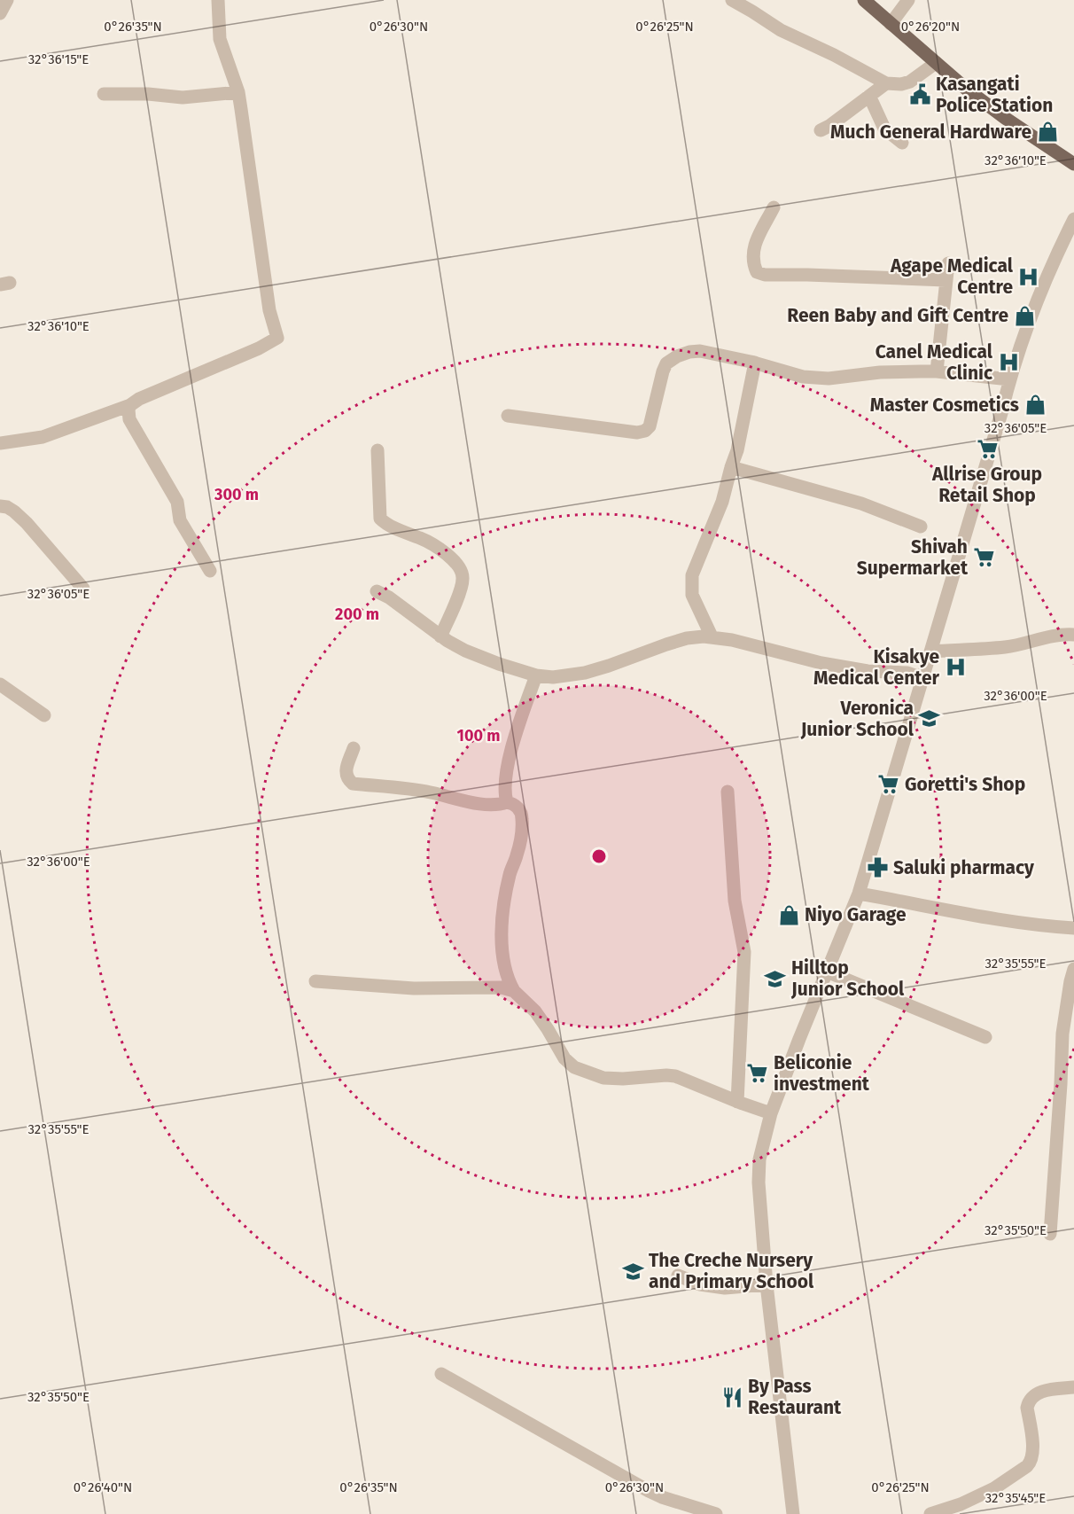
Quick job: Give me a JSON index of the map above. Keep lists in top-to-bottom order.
{
  "places": {
    "public building": ["Kasangati Police Station"],
    "shop": [
      "Much General Hardware",
      "Reen Baby and Gift Centre",
      "Master Cosmetics",
      "Niyo Garage"
    ],
    "hospital": ["Agape Medical Centre", "Canel Medical Clinic", "Kisakye Medical Center"],
    "supermarket": [
      "Allrise Group Retail Shop",
      "Shivah Supermarket",
      "Goretti's Shop",
      "Beliconie investment"
    ],
    "school or university": ["Veronica Junior School", "Hilltop Junior School", "The Creche Nursery and Primary School"],
    "pharmacy": ["Saluki pharmacy"],
    "restaurant": ["By Pass Restaurant"]
  },
  "coordinates": [
    "0°26'35\"N",
    "0°26'30\"N",
    "0°26'25\"N",
    "0°26'20\"N",
    "32°36'15\"E",
    "32°36'10\"E",
    "32°36'05\"E",
    "32°36'00\"E",
    "32°35'55\"E",
    "32°35'50\"E",
    "0°26'40\"N",
    "32°35'45\"E"
  ],
  "rings": ["300 m", "200 m", "100 m"]
}
